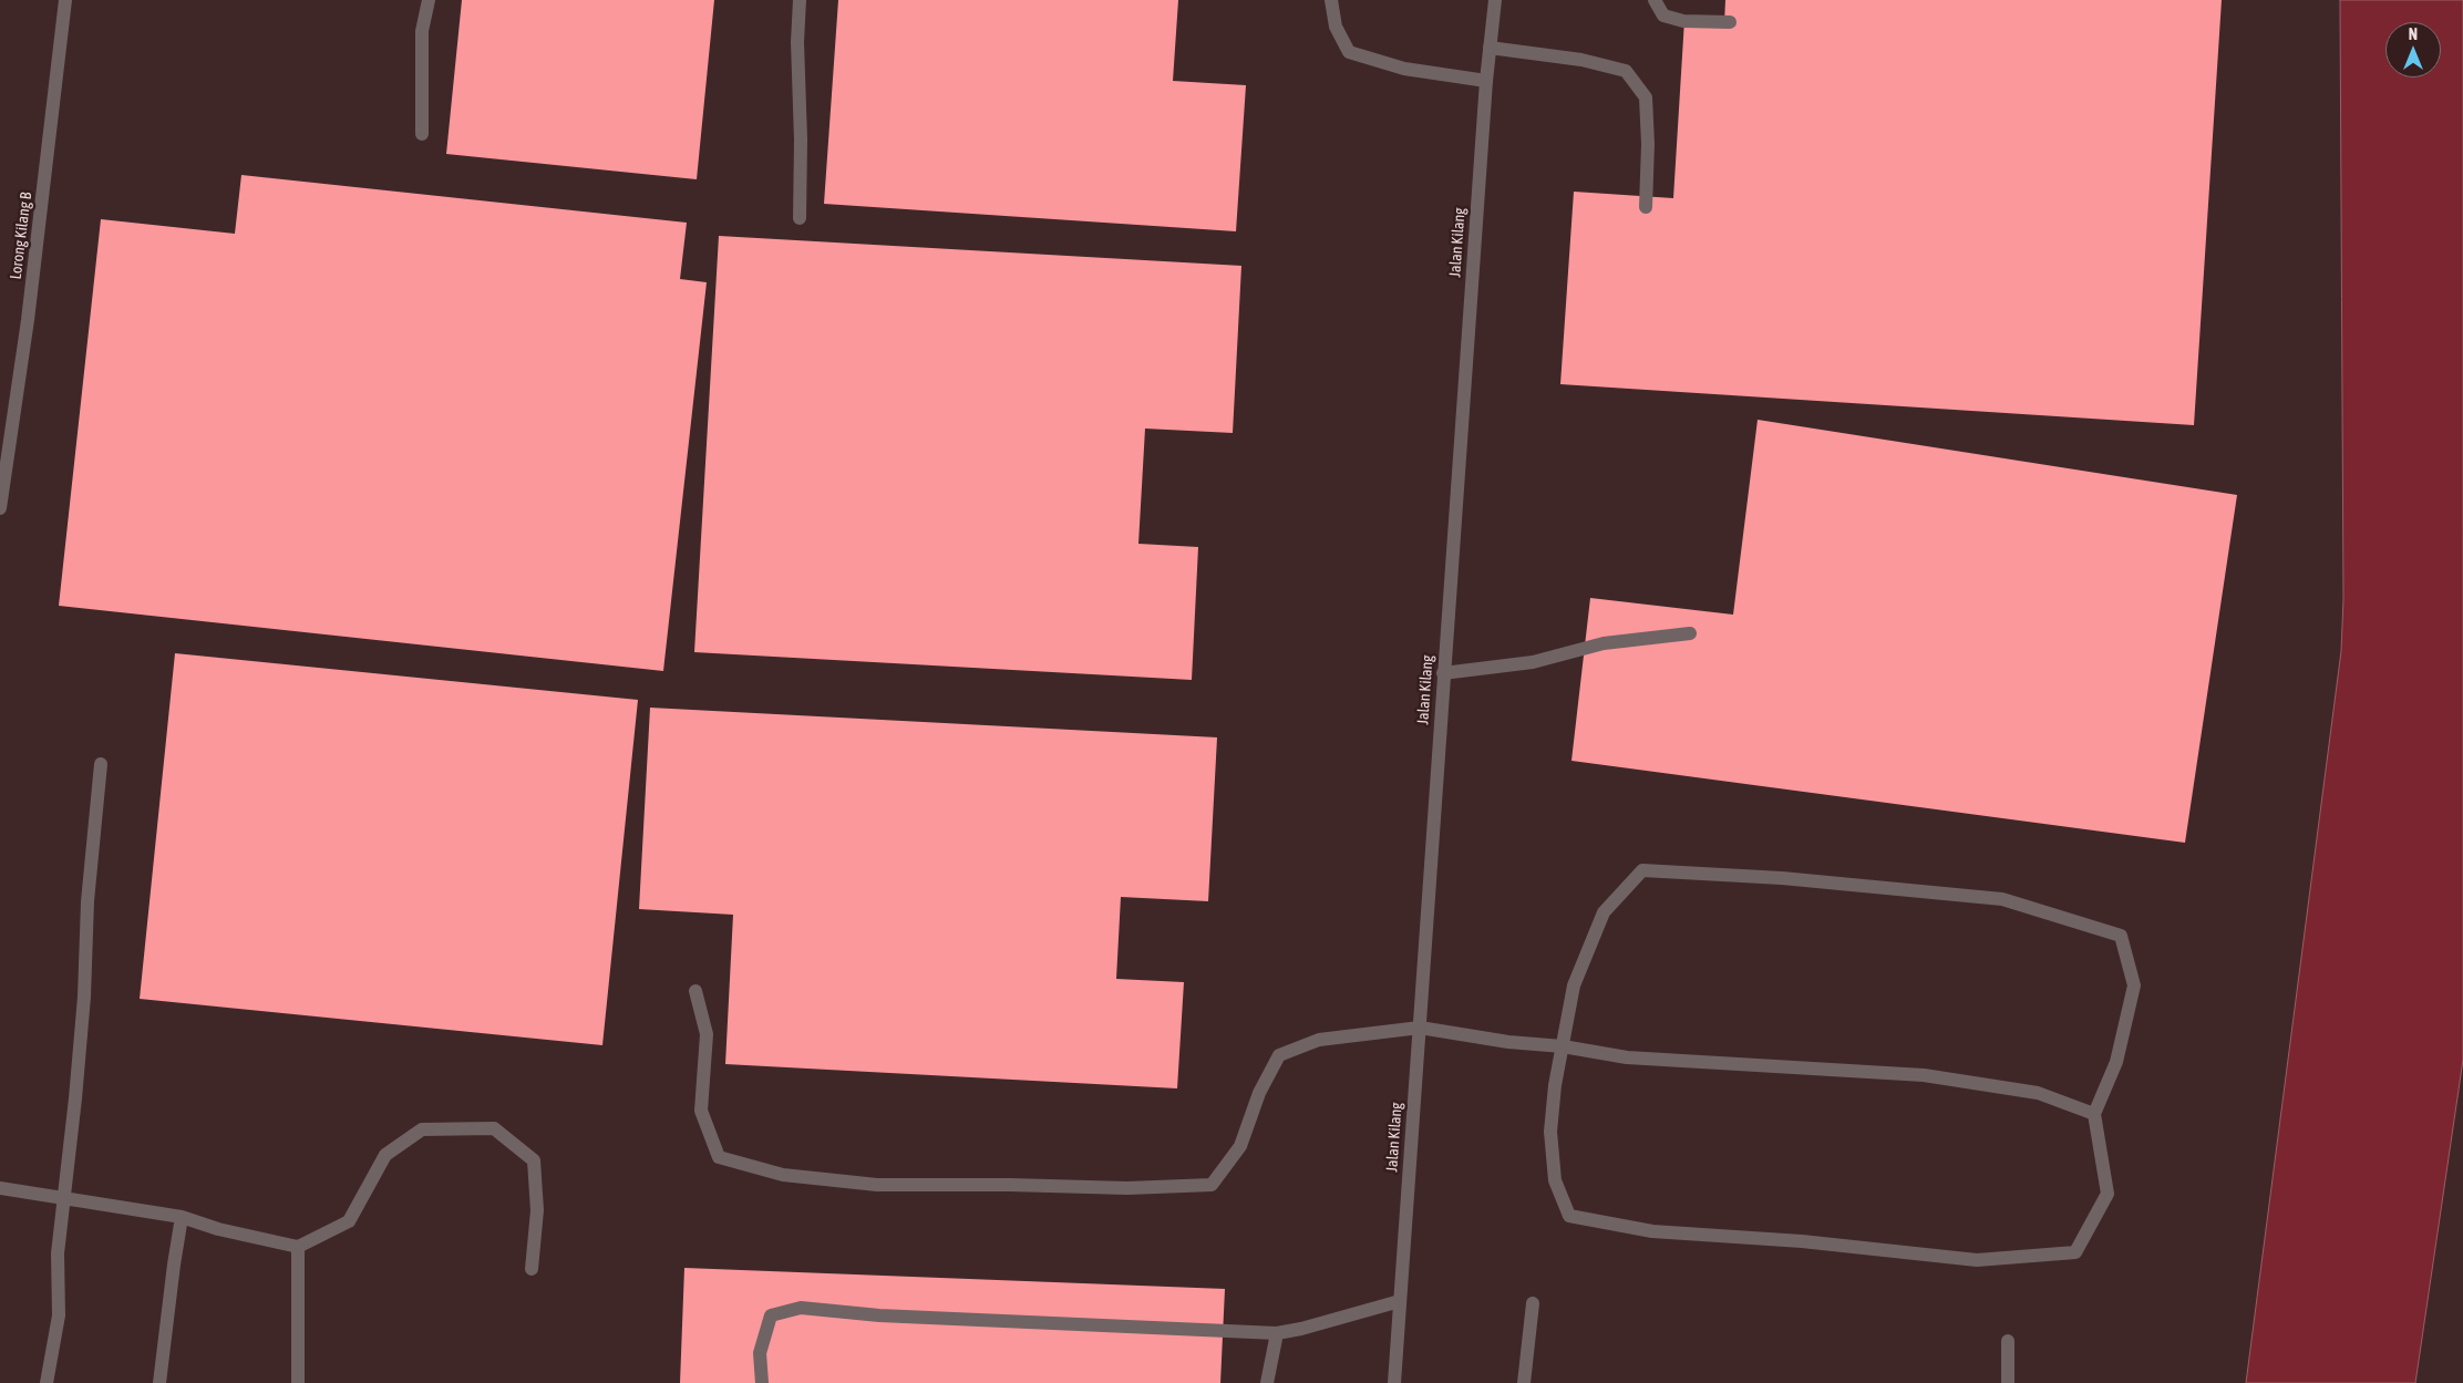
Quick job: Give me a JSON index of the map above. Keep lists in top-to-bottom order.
{
  "streets": {
    "street": ["Lorong Kilang B", "Jalan Kilang"]
  },
  "north": "top"
}
